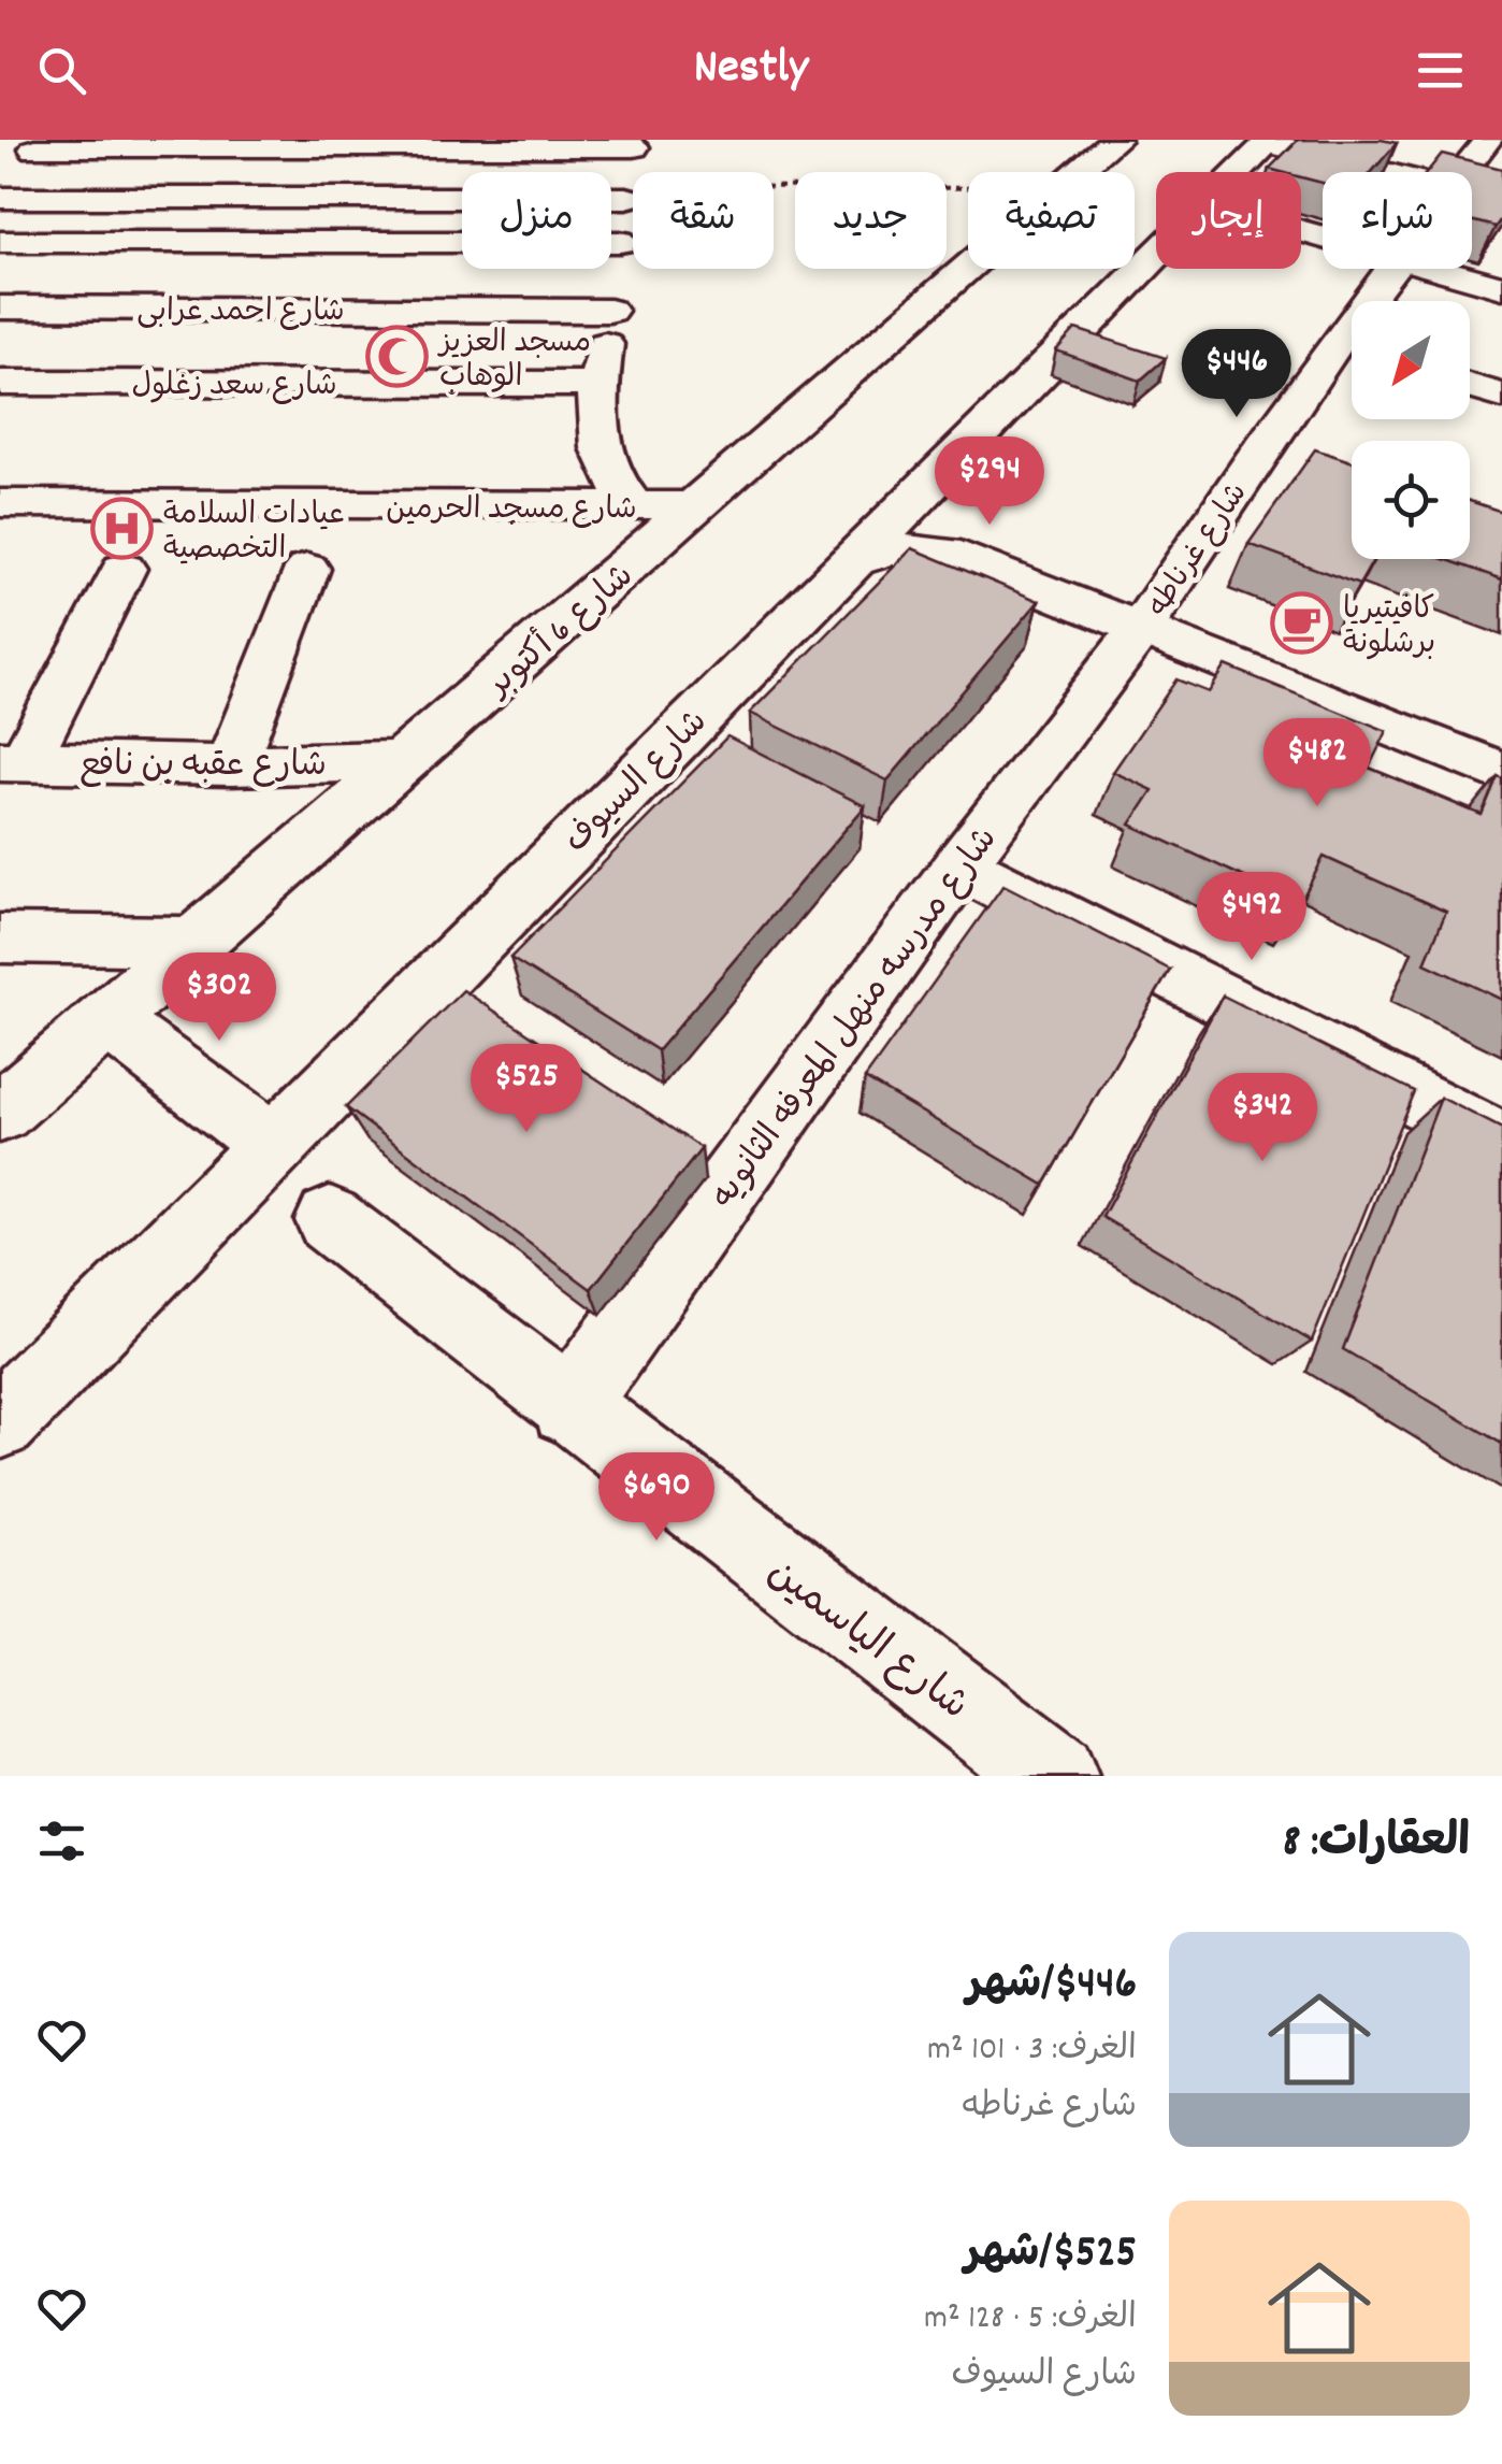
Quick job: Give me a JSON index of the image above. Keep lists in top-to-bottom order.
{
  "streets": {
    "street": [
      "شارع احمد عرابى",
      "شارع سعد زغلول",
      "شارع مسجد الحرمين",
      "شارع غرناطه",
      "شارع 6 أكتوبر",
      "شارع عقبه بن نافع",
      "شارع السيوف",
      "شارع مدرسه منهل المعرفه الثانويه",
      "شارع الياسمين"
    ]
  },
  "crossings": [
    ["شارع مسجد الحرمين", "شارع 6 أكتوبر"],
    ["شارع غرناطه", "شارع مدرسه منهل المعرفه الثانويه"],
    ["شارع 6 أكتوبر", "شارع عقبه بن نافع"],
    ["شارع مدرسه منهل المعرفه الثانويه", "شارع الياسمين"]
  ],
  "places": {
    "mosque": ["مسجد العزيز الوهاب"],
    "hospital": ["عيادات السلامة التخصصية"],
    "cafe": ["كافيتيريا برشلونة"]
  },
  "north": "bottom left",
  "page": {
    "header": "Nestly",
    "chip": [
      "شراء",
      "إيجار",
      "تصفية",
      "جديد",
      "شقة",
      "منزل"
    ],
    "price": [
      "$446",
      "$294",
      "$482",
      "$492",
      "$302",
      "$525",
      "$342",
      "$690"
    ],
    "heading": "العقارات: 8",
    "list": [
      {
        "name": "$446/شهر",
        "note": "الغرف: 3 · 101 m² · شارع غرناطه"
      },
      {
        "name": "$525/شهر",
        "note": "الغرف: 5 · 128 m² · شارع السيوف"
      }
    ]
  }
}
